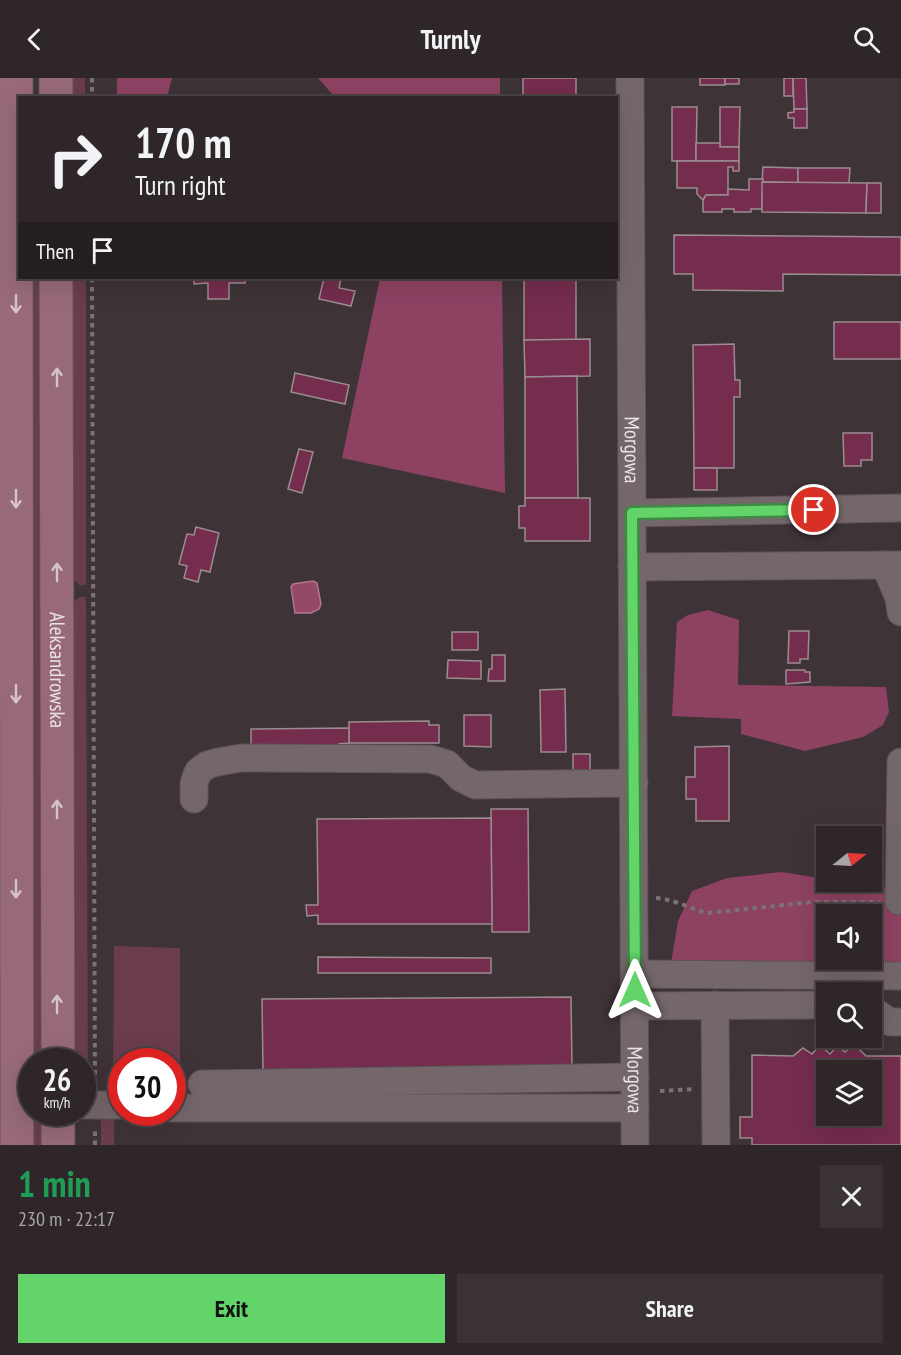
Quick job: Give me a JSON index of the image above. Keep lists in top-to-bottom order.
{
  "streets": {
    "main road": ["Aleksandrowska"],
    "street": ["Morgowa"]
  },
  "north": "right",
  "page": {
    "header": "Turnly",
    "turn": ["170 m", "Turn right"],
    "then": "Then",
    "speed": "26 km/h",
    "limit": "30",
    "heading": ["1 min", "230 m · 22:17"],
    "buttons": ["Exit", "Share"]
  }
}
